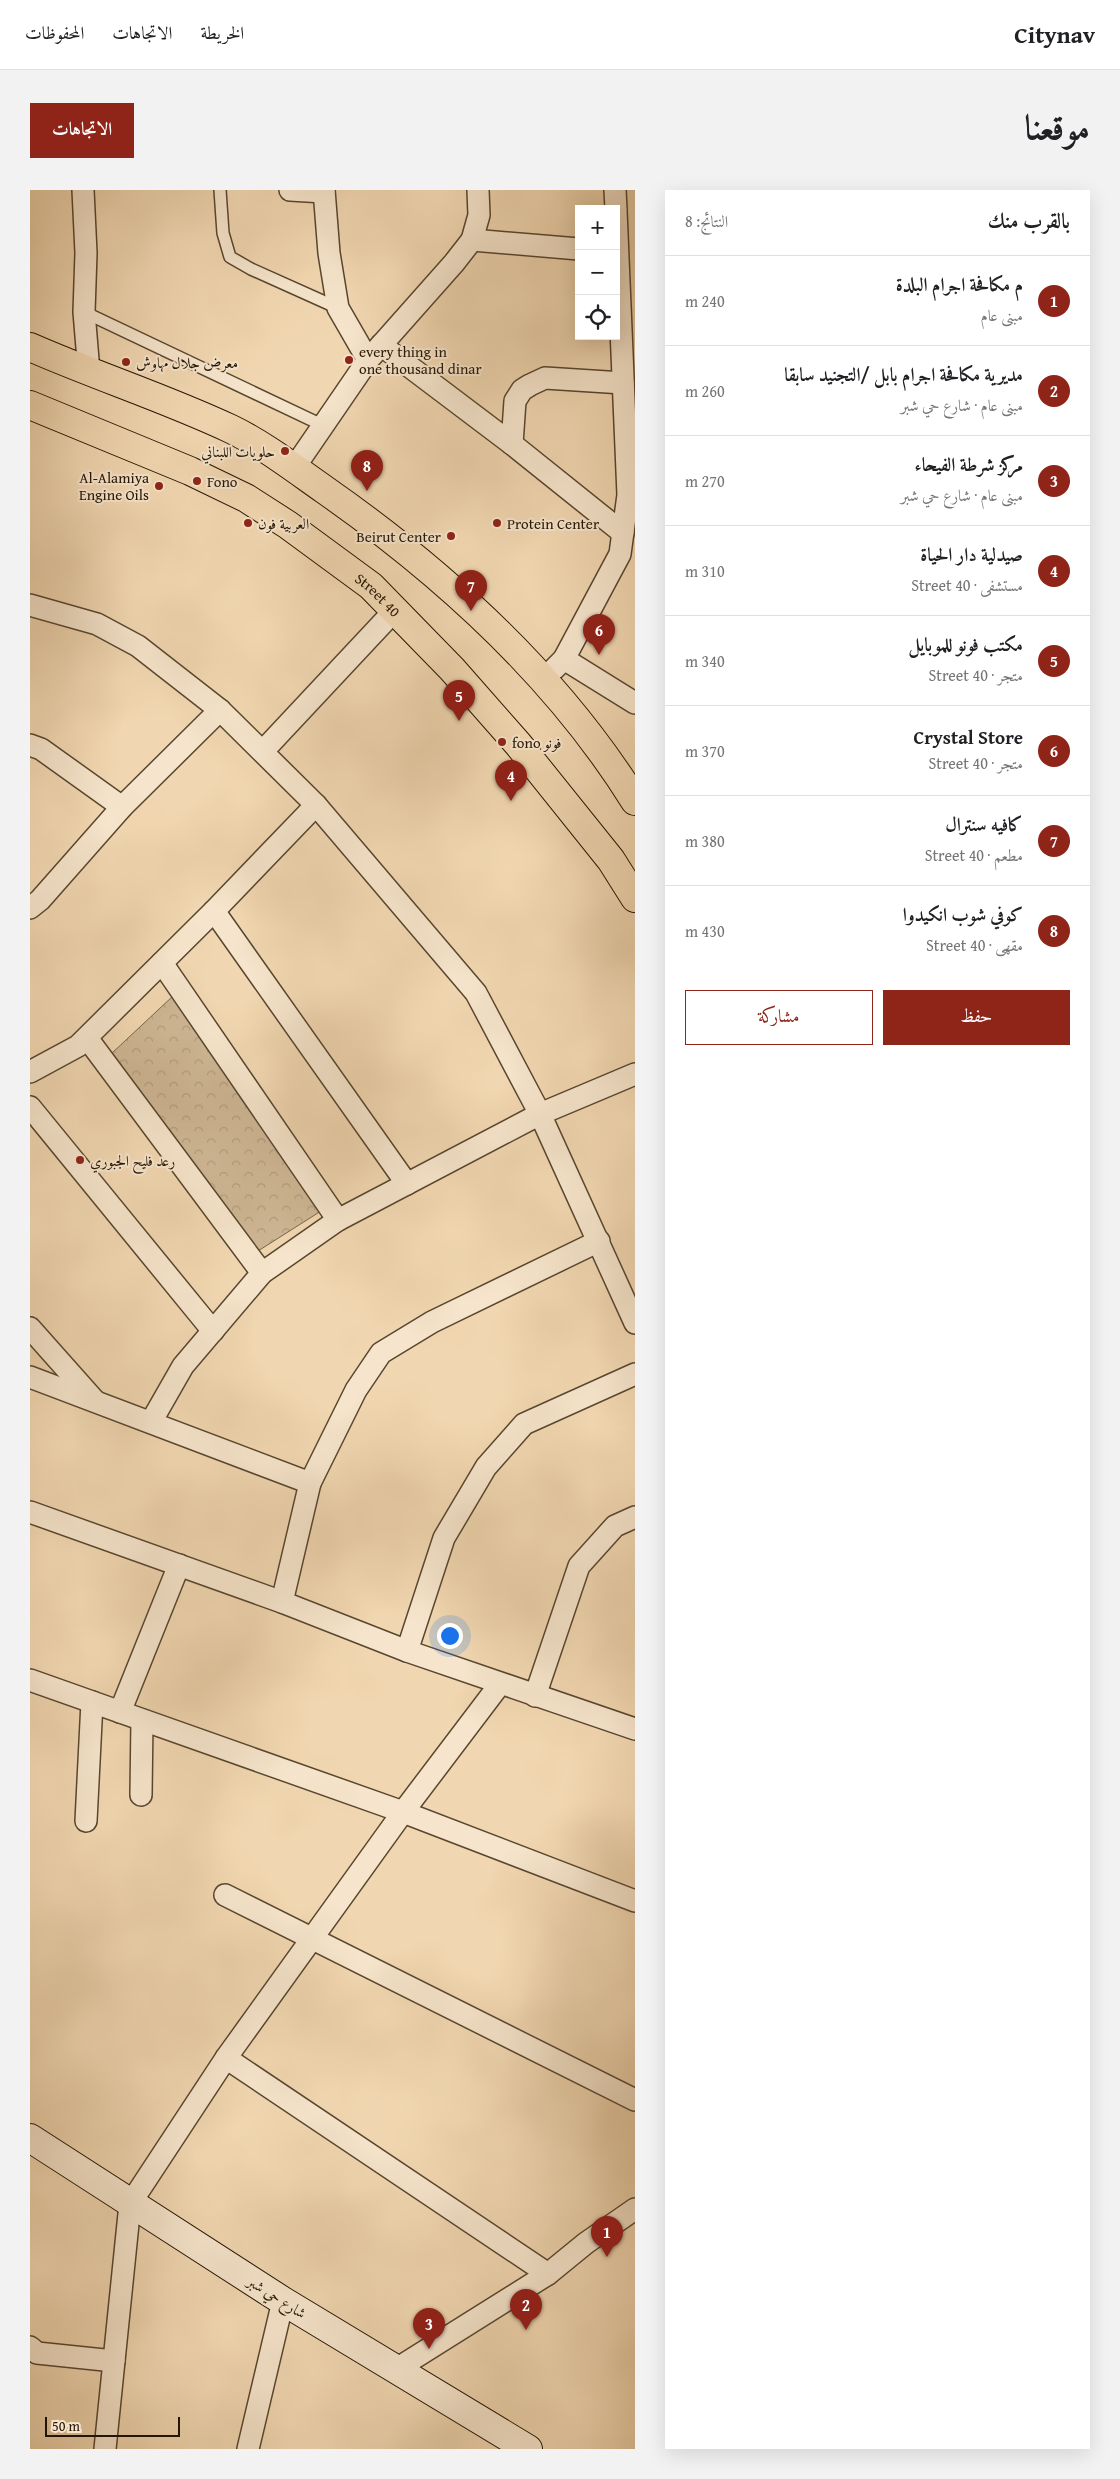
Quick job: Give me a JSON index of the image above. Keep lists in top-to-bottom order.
{
  "streets": {
    "main road": ["Street 40", "شارع حي شبر"]
  },
  "places": [
    "every thing in one thousand dinar",
    "معرض جلال مهاوش",
    "حلويات اللبناني",
    "Fono",
    "Al-Alamiya Engine Oils",
    "العربية فون",
    "Protein Center",
    "Beirut Center",
    "fono فونو",
    "رعد فليح الجبوري"
  ],
  "scale_bar": "50 m",
  "page": {
    "header": "Citynav",
    "nav": ["الخريطة", "الاتجاهات", "المحفوظات"],
    "title": "موقعنا",
    "buttons": [
      "الاتجاهات",
      ["حفظ", "مشاركة"]
    ],
    "heading": ["بالقرب منك", "النتائج: 8"],
    "map_buttons": ["+", "−"],
    "list": [
      {
        "mark": "1",
        "name": "م مكافحة اجرام البلدة",
        "note": "مبنى عام",
        "value": "240 m"
      },
      {
        "mark": "2",
        "name": "مديرية مكافحة اجرام بابل /التجنيد سابقا",
        "note": "مبنى عام · شارع حي شبر",
        "value": "260 m"
      },
      {
        "mark": "3",
        "name": "مركز شرطة الفيحاء",
        "note": "مبنى عام · شارع حي شبر",
        "value": "270 m"
      },
      {
        "mark": "4",
        "name": "صيدلية دار الحياة",
        "note": "مستشفى · Street 40",
        "value": "310 m"
      },
      {
        "mark": "5",
        "name": "مكتب فونو للموبايل",
        "note": "متجر · Street 40",
        "value": "340 m"
      },
      {
        "mark": "6",
        "name": "Crystal Store",
        "note": "متجر · Street 40",
        "value": "370 m"
      },
      {
        "mark": "7",
        "name": "كافيه سنترال",
        "note": "مطعم · Street 40",
        "value": "380 m"
      },
      {
        "mark": "8",
        "name": "كوفي شوب انكيدوا",
        "note": "مقهى · Street 40",
        "value": "430 m"
      }
    ],
    "pins": [
      "8",
      "7",
      "6",
      "5",
      "4",
      "1",
      "2",
      "3"
    ],
    "scale": "50 m"
  }
}
